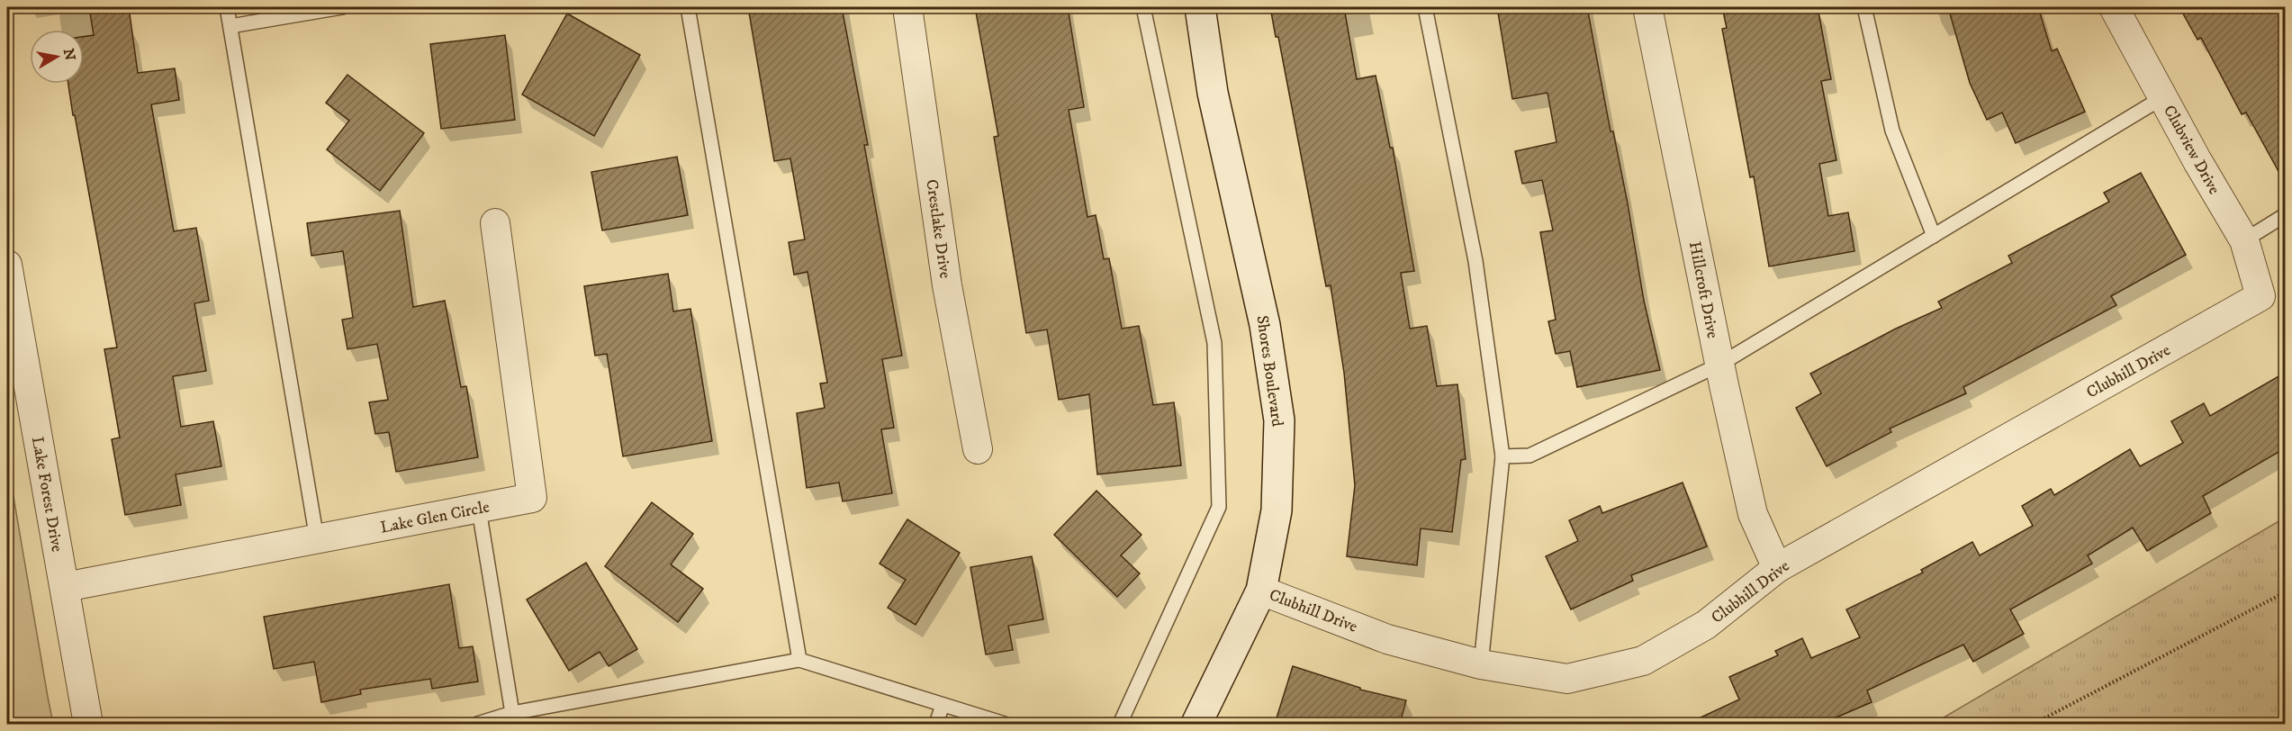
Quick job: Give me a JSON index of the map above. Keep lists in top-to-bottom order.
{
  "streets": {
    "street": [
      "Clubview Drive",
      "Crestlake Drive",
      "Hillcroft Drive",
      "Shores Boulevard",
      "Clubhill Drive",
      "Lake Forest Drive",
      "Lake Glen Circle"
    ]
  },
  "crossings": [
    ["Clubview Drive", "Clubhill Drive"],
    ["Hillcroft Drive", "Clubhill Drive"],
    ["Shores Boulevard", "Clubhill Drive"],
    ["Lake Forest Drive", "Lake Glen Circle"]
  ],
  "north": "right"
}
